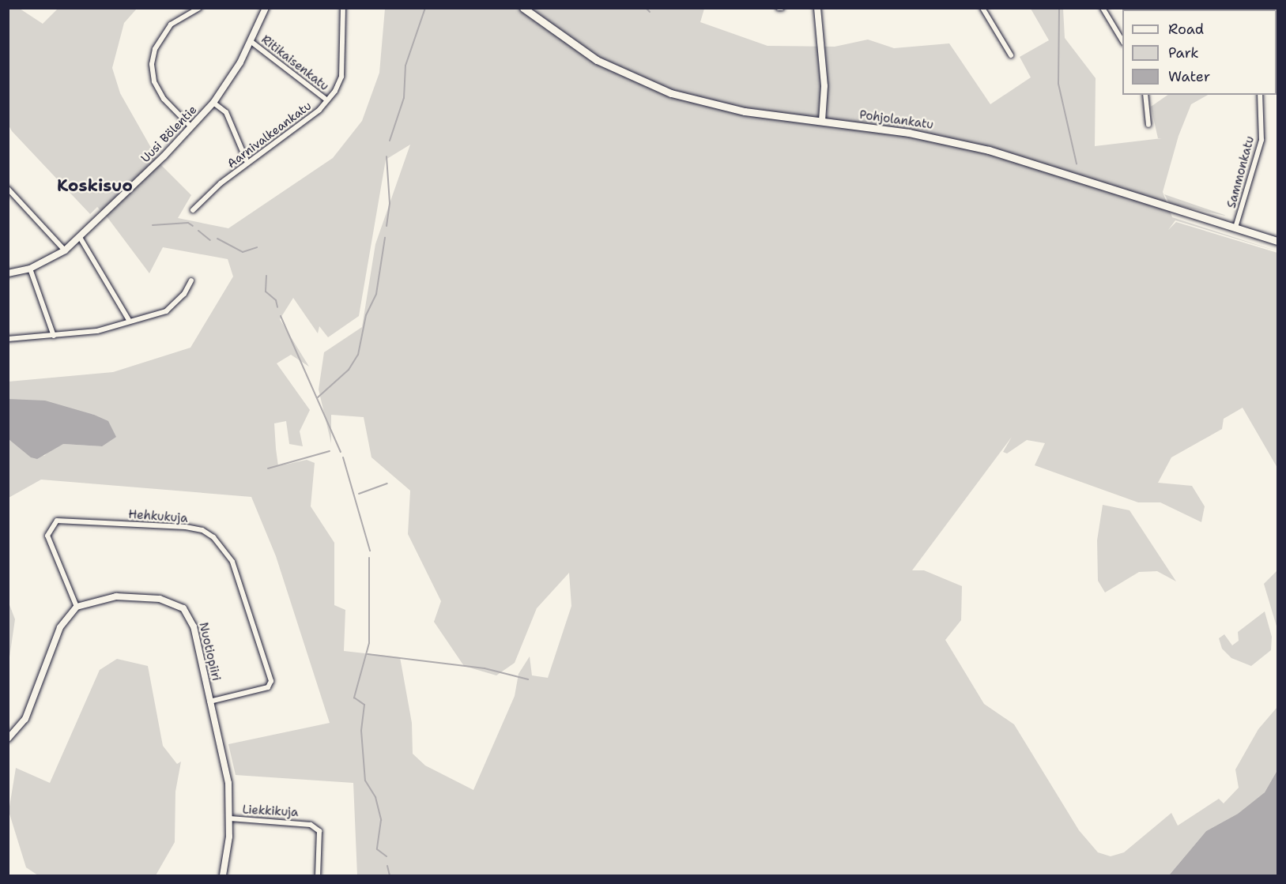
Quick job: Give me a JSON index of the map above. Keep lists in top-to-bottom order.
{
  "streets": {
    "main road": ["Pohjolankatu"],
    "street": [
      "Ritikaisenkatu",
      "Uusi Bölentie",
      "Aarnivalkeankatu",
      "Sammonkatu",
      "Hehkukuja",
      "Nuotiopiiri",
      "Liekkikuja"
    ]
  },
  "crossings": [
    ["Ritikaisenkatu", "Uusi Bölentie"],
    ["Ritikaisenkatu", "Aarnivalkeankatu"],
    ["Pohjolankatu", "Sammonkatu"],
    ["Hehkukuja", "Nuotiopiiri"],
    ["Nuotiopiiri", "Liekkikuja"]
  ],
  "districts": ["Koskisuo"],
  "legend": ["Road", "Park", "Water"]
}
